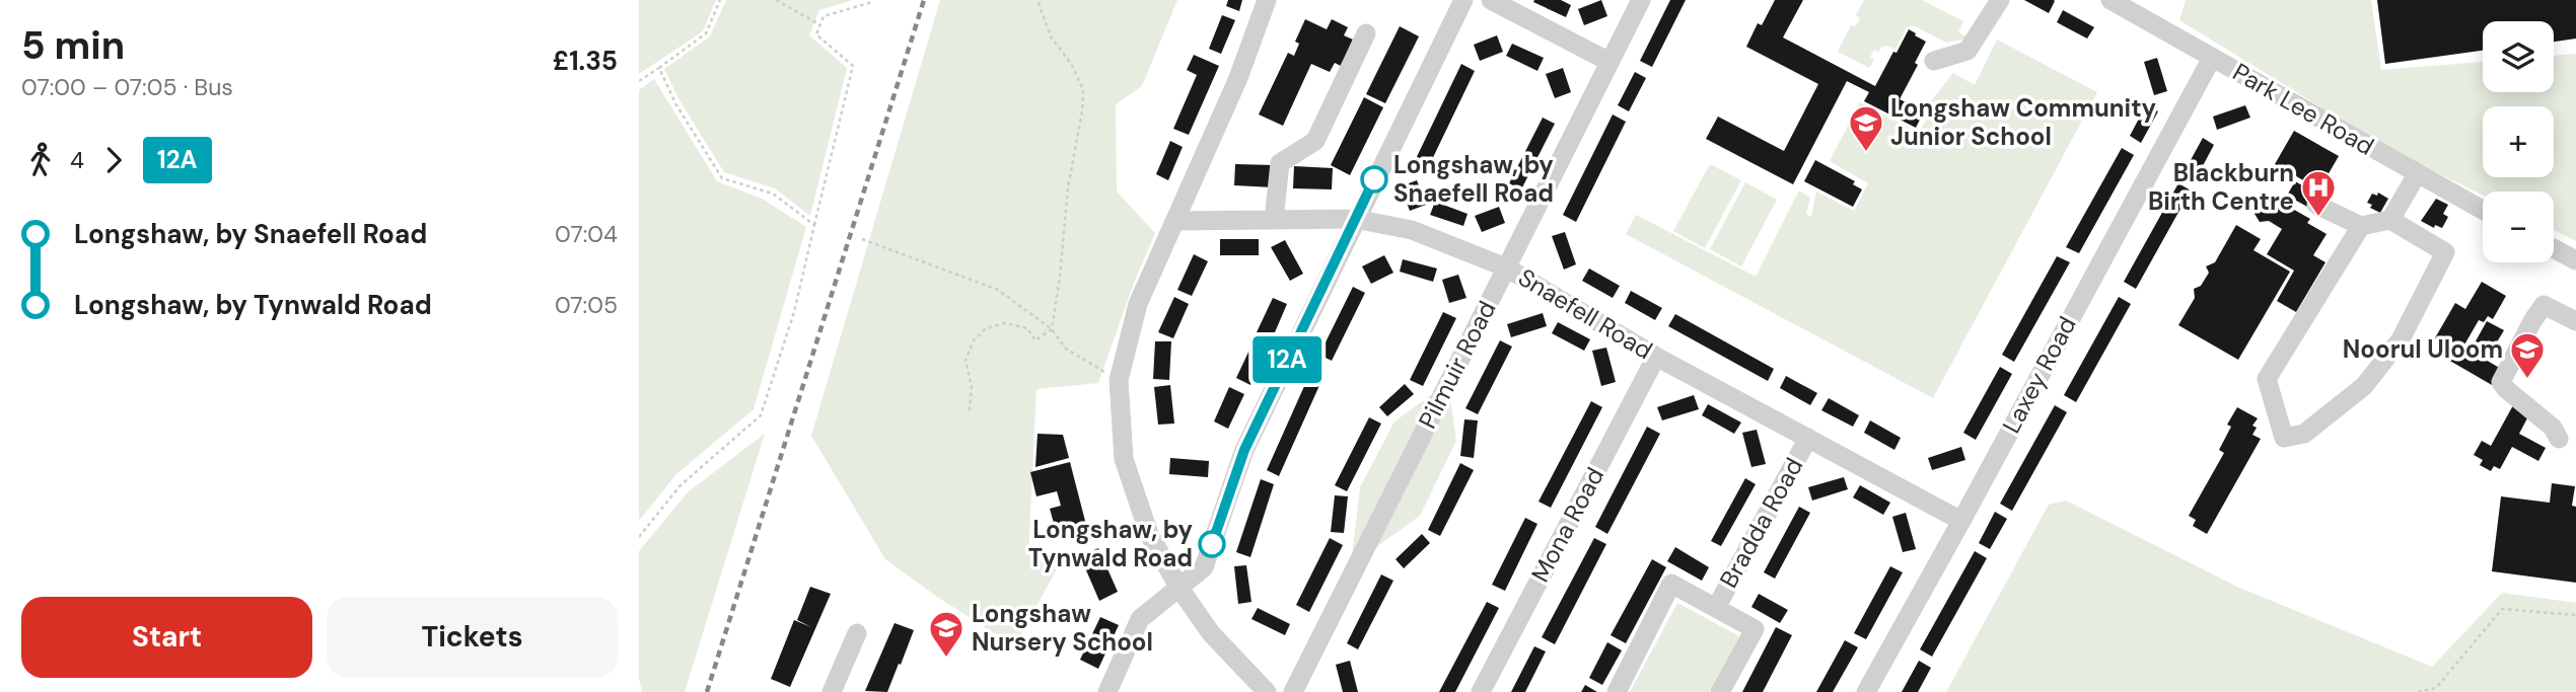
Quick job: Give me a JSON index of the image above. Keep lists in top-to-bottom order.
{
  "streets": {
    "street": [
      "Park Lee Road",
      "Snaefell Road",
      "Pilmuir Road",
      "Laxey Road",
      "Bradda Road",
      "Mona Road"
    ]
  },
  "crossings": [
    ["Park Lee Road", "Laxey Road"],
    ["Snaefell Road", "Pilmuir Road"],
    ["Snaefell Road", "Laxey Road"],
    ["Snaefell Road", "Bradda Road"],
    ["Snaefell Road", "Mona Road"]
  ],
  "places": {
    "school or university": ["Longshaw Community Junior School", "Noorul Uloom", "Longshaw Nursery School"],
    "other": ["Longshaw, by Snaefell Road", "Longshaw, by Tynwald Road"],
    "hospital": ["Blackburn Birth Centre"]
  },
  "lines": ["bus line 12A"],
  "page": {
    "heading": ["5 min", "07:00 – 07:05 · Bus", "£1.35"],
    "on_map": "12A",
    "map_buttons": ["+", "−"],
    "legs": ["4", "12A"],
    "list": [
      {
        "name": "Longshaw, by Snaefell Road",
        "value": "07:04"
      },
      {
        "name": "Longshaw, by Tynwald Road",
        "value": "07:05"
      }
    ],
    "buttons": ["Start", "Tickets"]
  }
}
